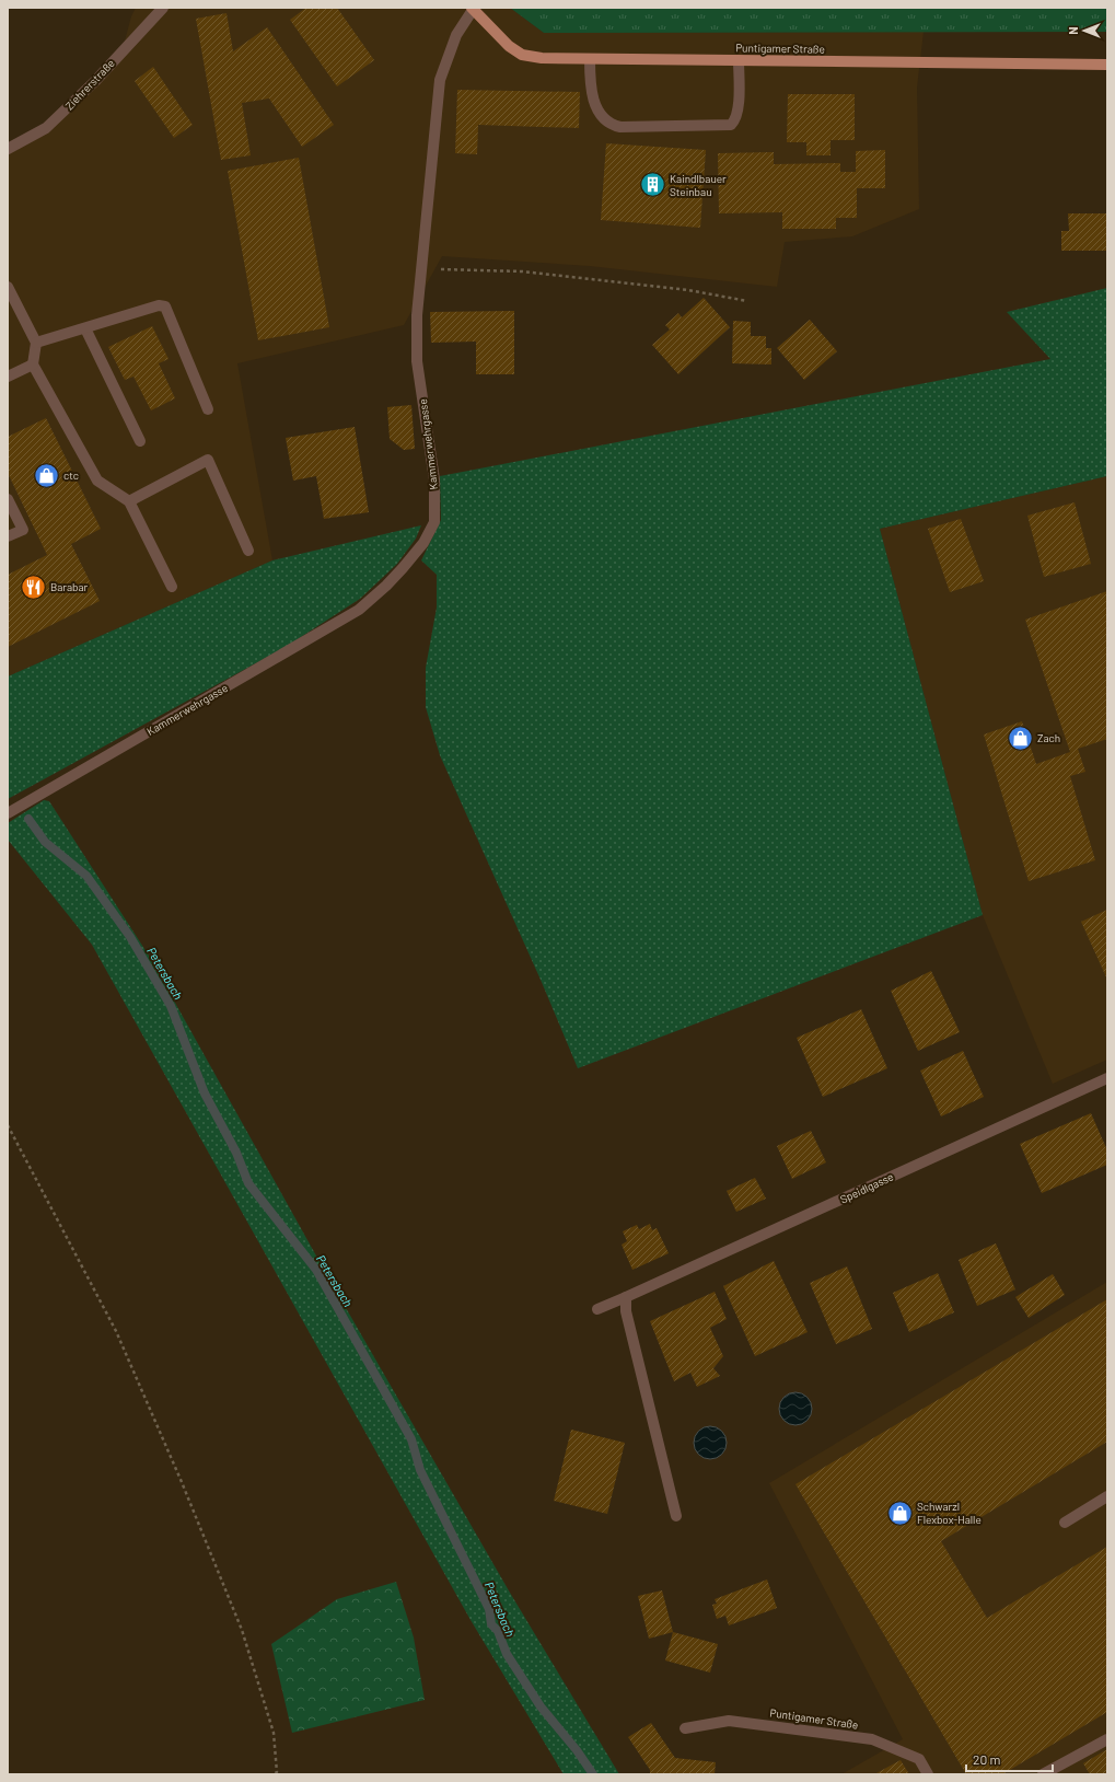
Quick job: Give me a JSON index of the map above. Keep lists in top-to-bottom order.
{
  "streets": {
    "main road": ["Puntigamer Straße"],
    "street": ["Ziehrerstraße", "Kammerwehrgasse", "Speidlgasse"]
  },
  "crossings": [
    ["Puntigamer Straße", "Kammerwehrgasse"]
  ],
  "water": ["Petersbach"],
  "places": {
    "building": ["Kaindlbauer Steinbau"],
    "shop": ["ctc", "Zach", "Schwarzl Flexbox-Halle"],
    "restaurant": ["Barabar"]
  },
  "scale_bar": "20 m",
  "north": "left"
}
